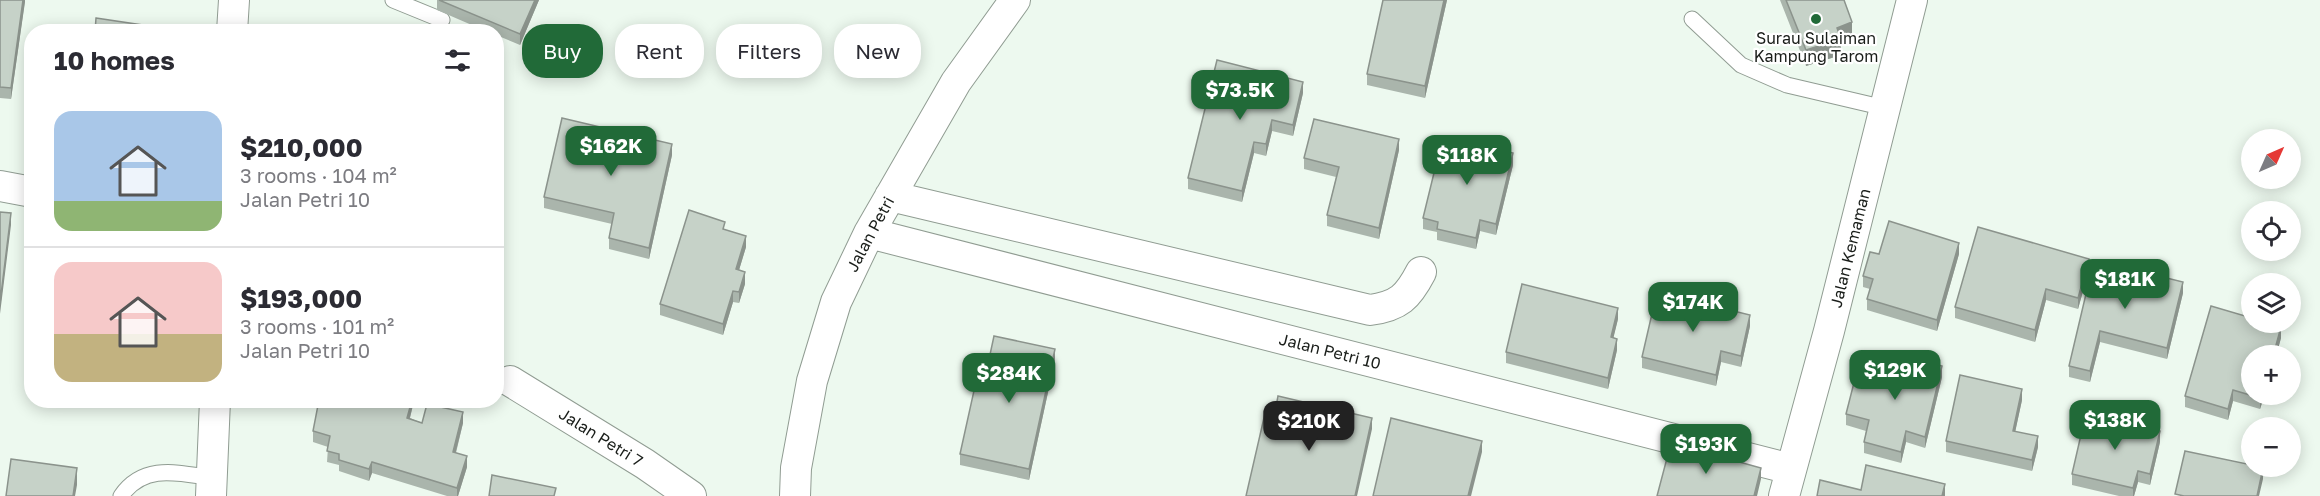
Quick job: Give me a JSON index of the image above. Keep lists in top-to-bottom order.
{
  "streets": {
    "street": [
      "Jalan Petri",
      "Jalan Kemaman",
      "Jalan Petri 10",
      "Jalan Petri 7"
    ]
  },
  "crossings": [
    ["Jalan Petri", "Jalan Petri 10"],
    ["Jalan Kemaman", "Jalan Petri 10"]
  ],
  "places": ["Surau Sulaiman Kampung Tarom"],
  "north": "top right",
  "page": {
    "chip": [
      "Buy",
      "Rent",
      "Filters",
      "New"
    ],
    "heading": "10 homes",
    "price": [
      "$73.5K",
      "$162K",
      "$118K",
      "$181K",
      "$174K",
      "$129K",
      "$284K",
      "$138K",
      "$210K",
      "$193K"
    ],
    "list": [
      {
        "name": "$210,000",
        "note": "3 rooms · 104 m² · Jalan Petri 10"
      },
      {
        "name": "$193,000",
        "note": "3 rooms · 101 m² · Jalan Petri 10"
      }
    ],
    "map_buttons": ["+", "−"]
  }
}
